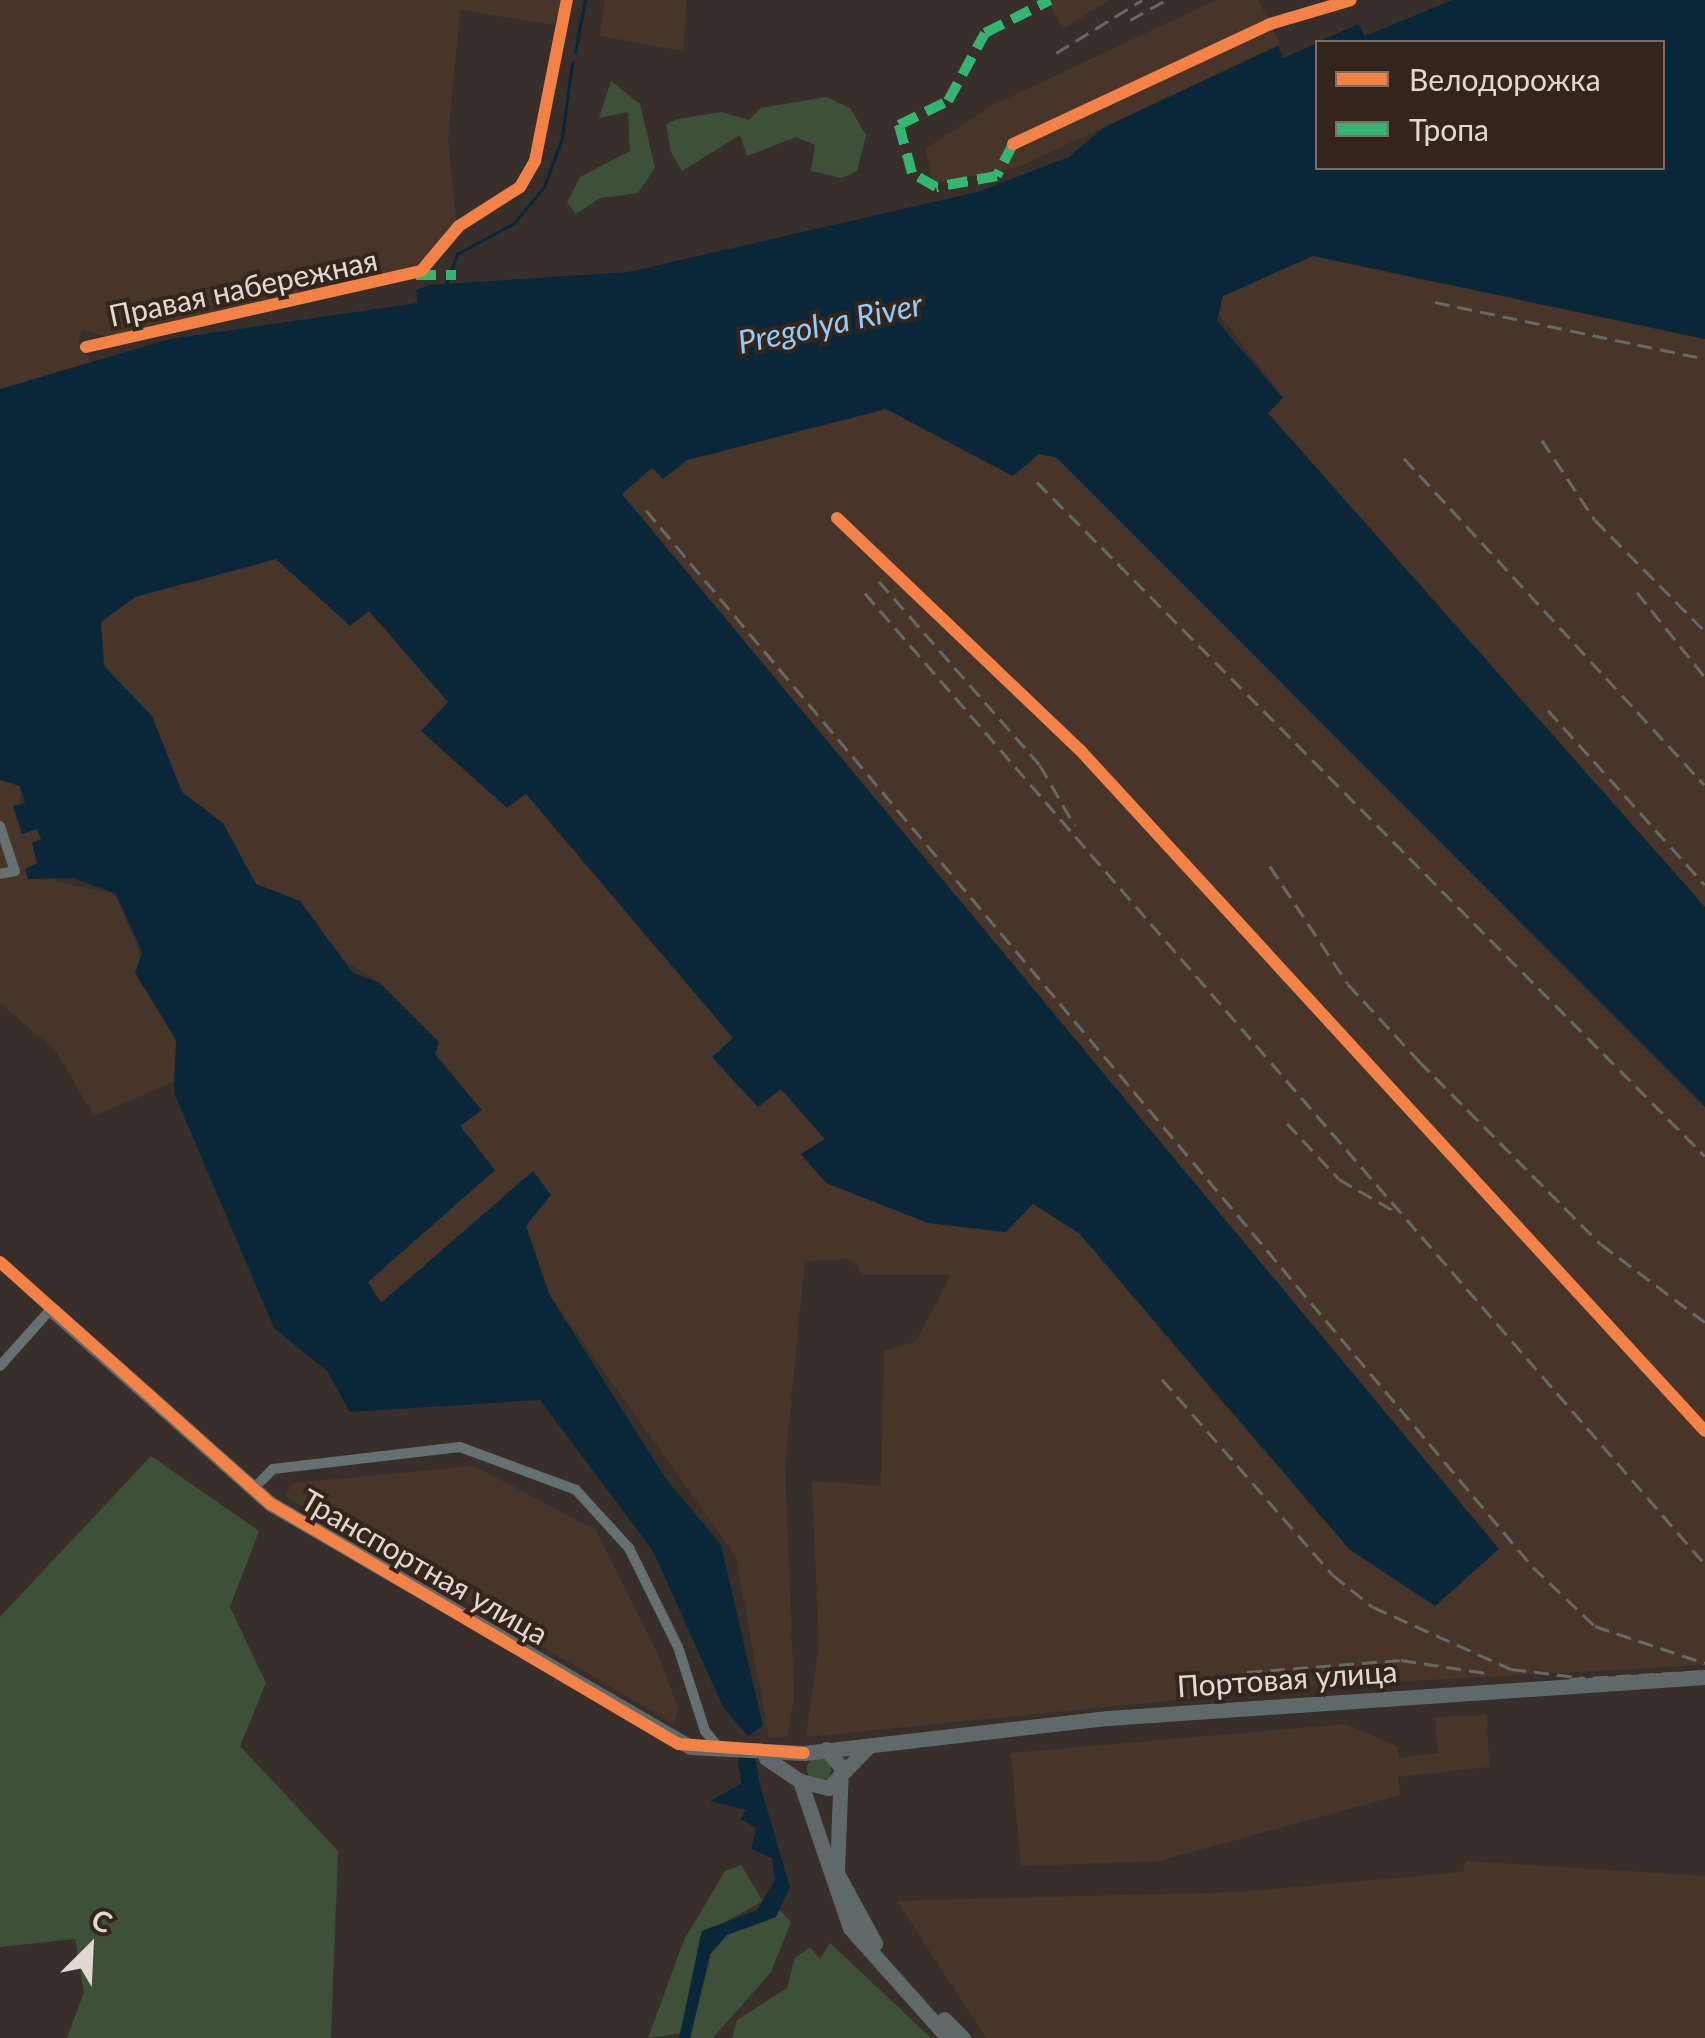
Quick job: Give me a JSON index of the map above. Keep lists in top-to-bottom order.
{
  "streets": {
    "main road": ["Транспортная улица", "Портовая улица"],
    "street": ["Правая набережная"]
  },
  "crossings": [
    ["Транспортная улица", "Портовая улица"]
  ],
  "water": ["Pregolya River"],
  "legend": ["Велодорожка", "Тропа"],
  "north": "top right"
}
